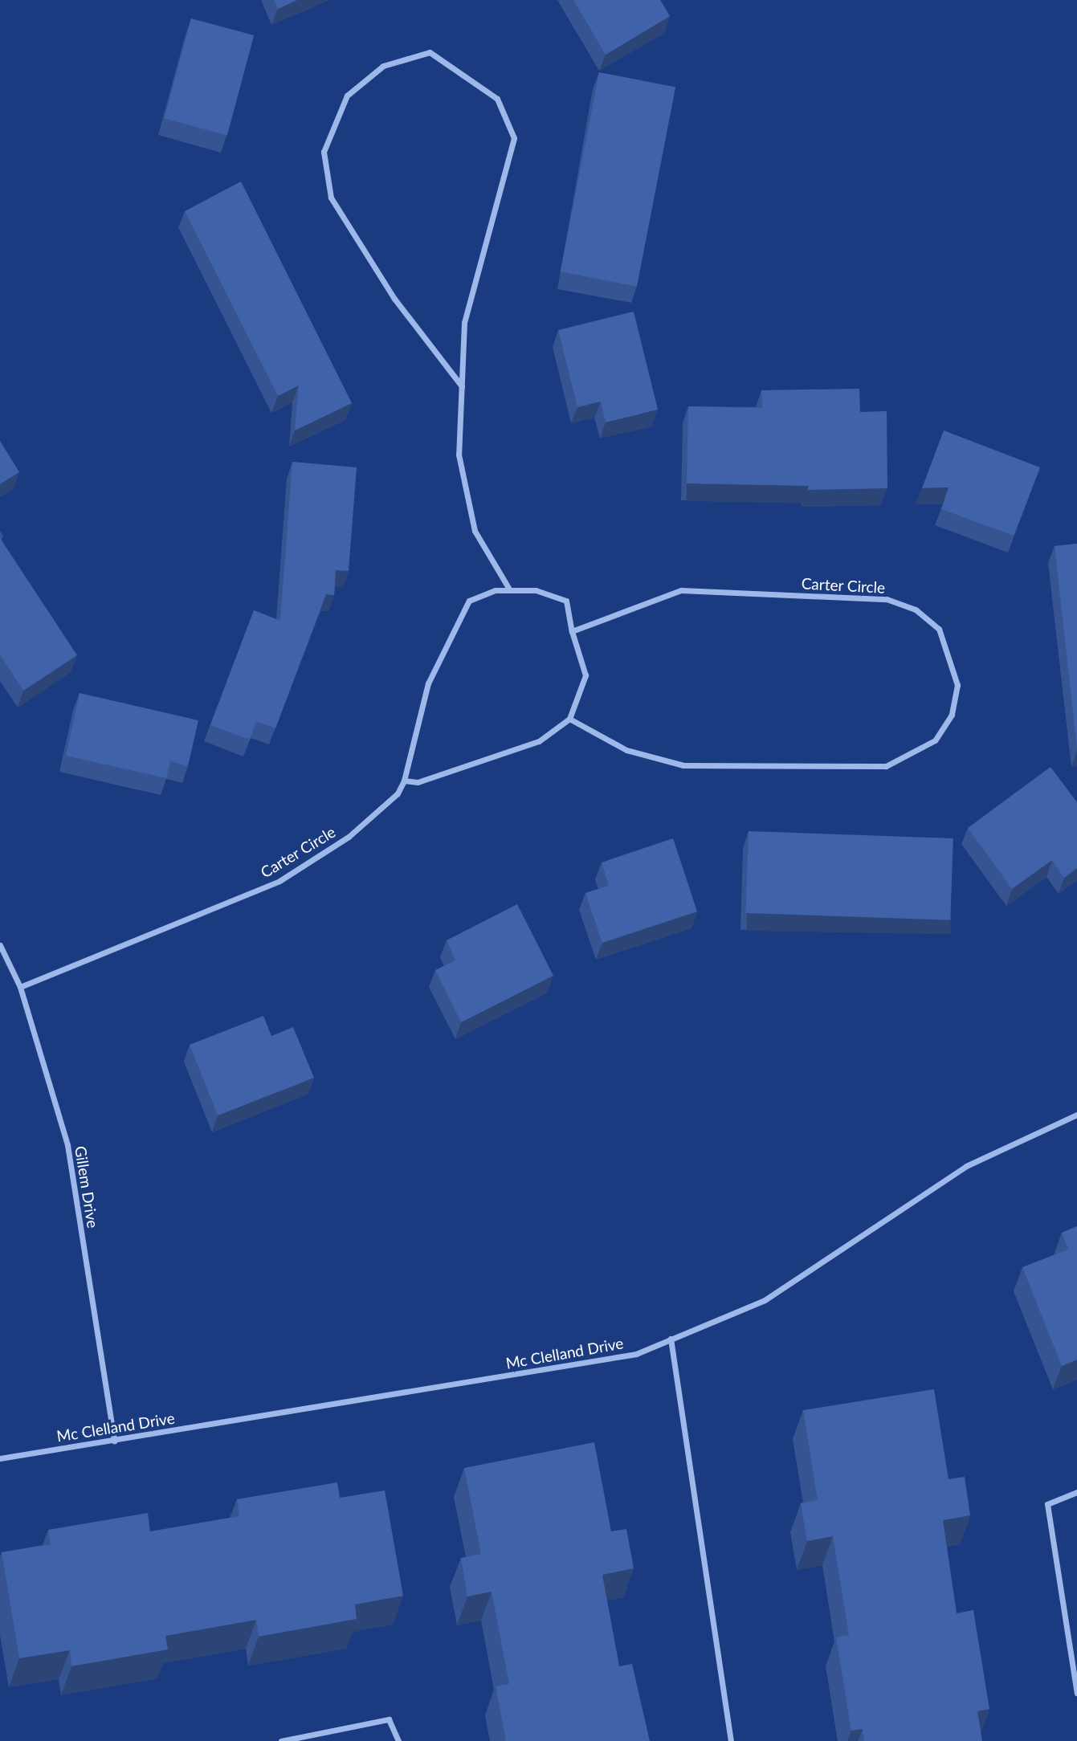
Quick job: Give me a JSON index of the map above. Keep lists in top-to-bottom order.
{
  "streets": {
    "street": ["Carter Circle", "Gillem Drive", "Mc Clelland Drive"]
  },
  "crossings": [
    ["Carter Circle", "Gillem Drive"],
    ["Gillem Drive", "Mc Clelland Drive"]
  ]
}
